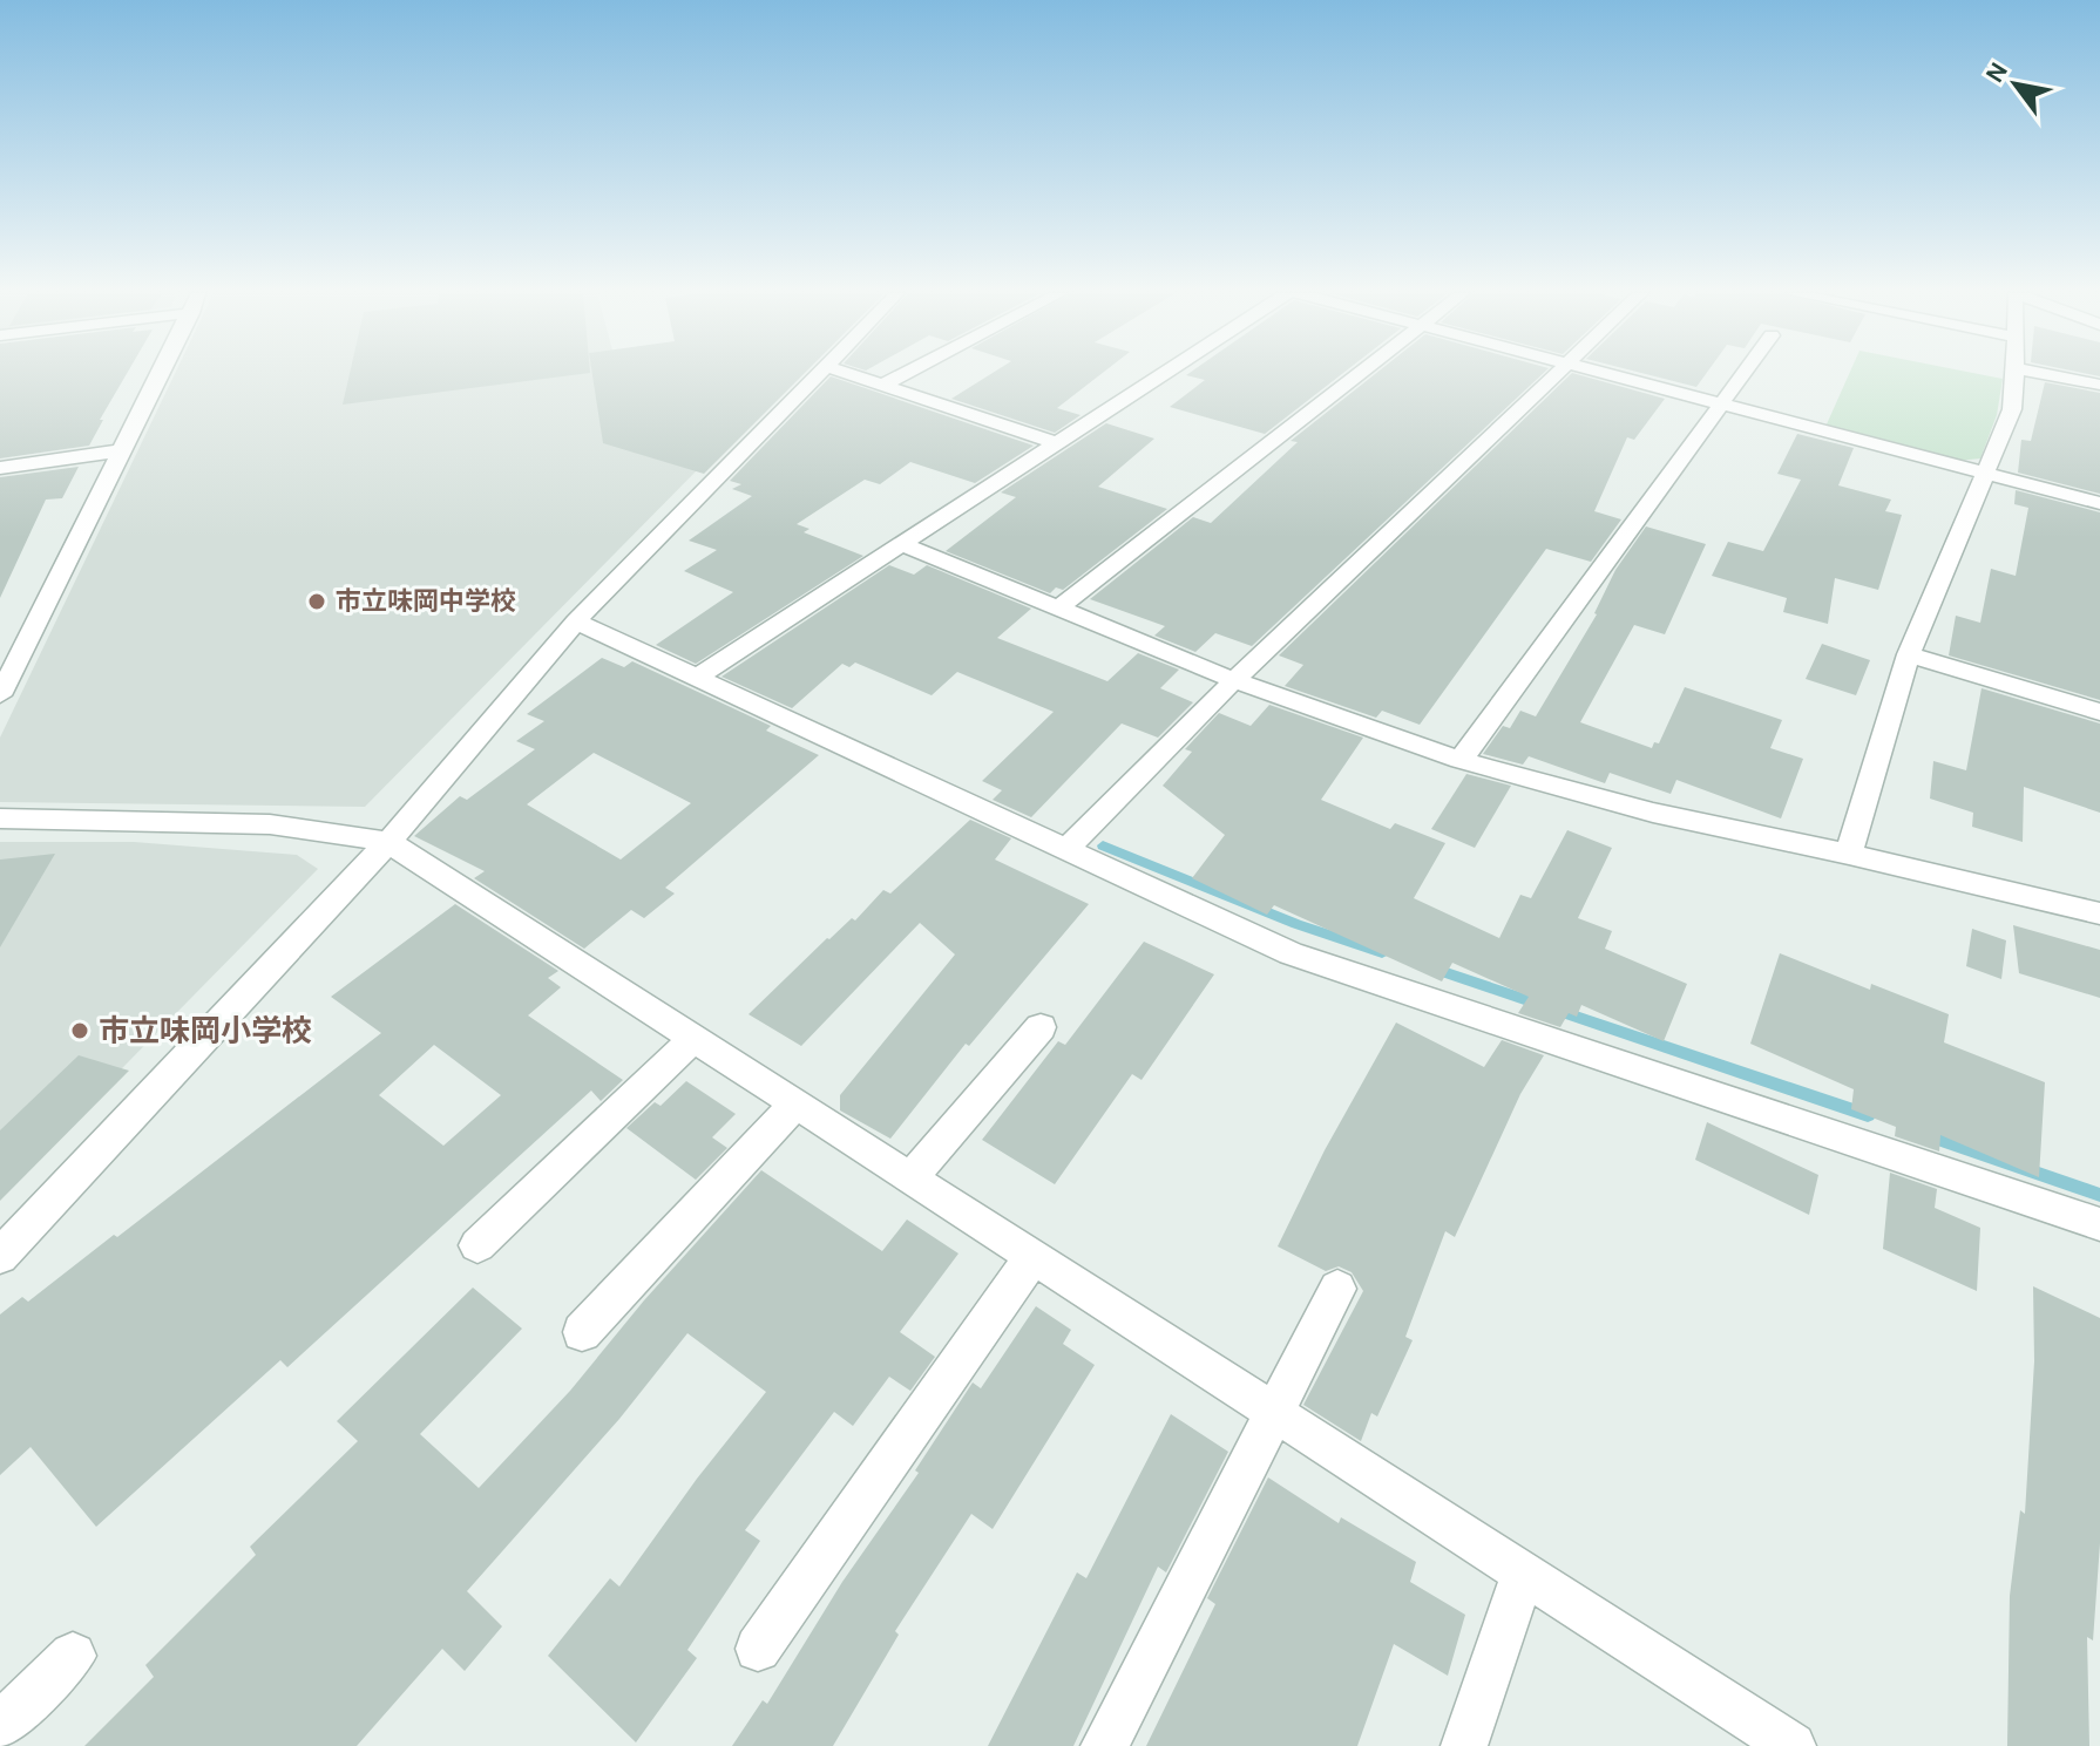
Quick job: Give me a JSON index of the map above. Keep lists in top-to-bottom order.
{
  "places": ["市立味岡中学校", "市立味岡小学校"],
  "north": "top left"
}
